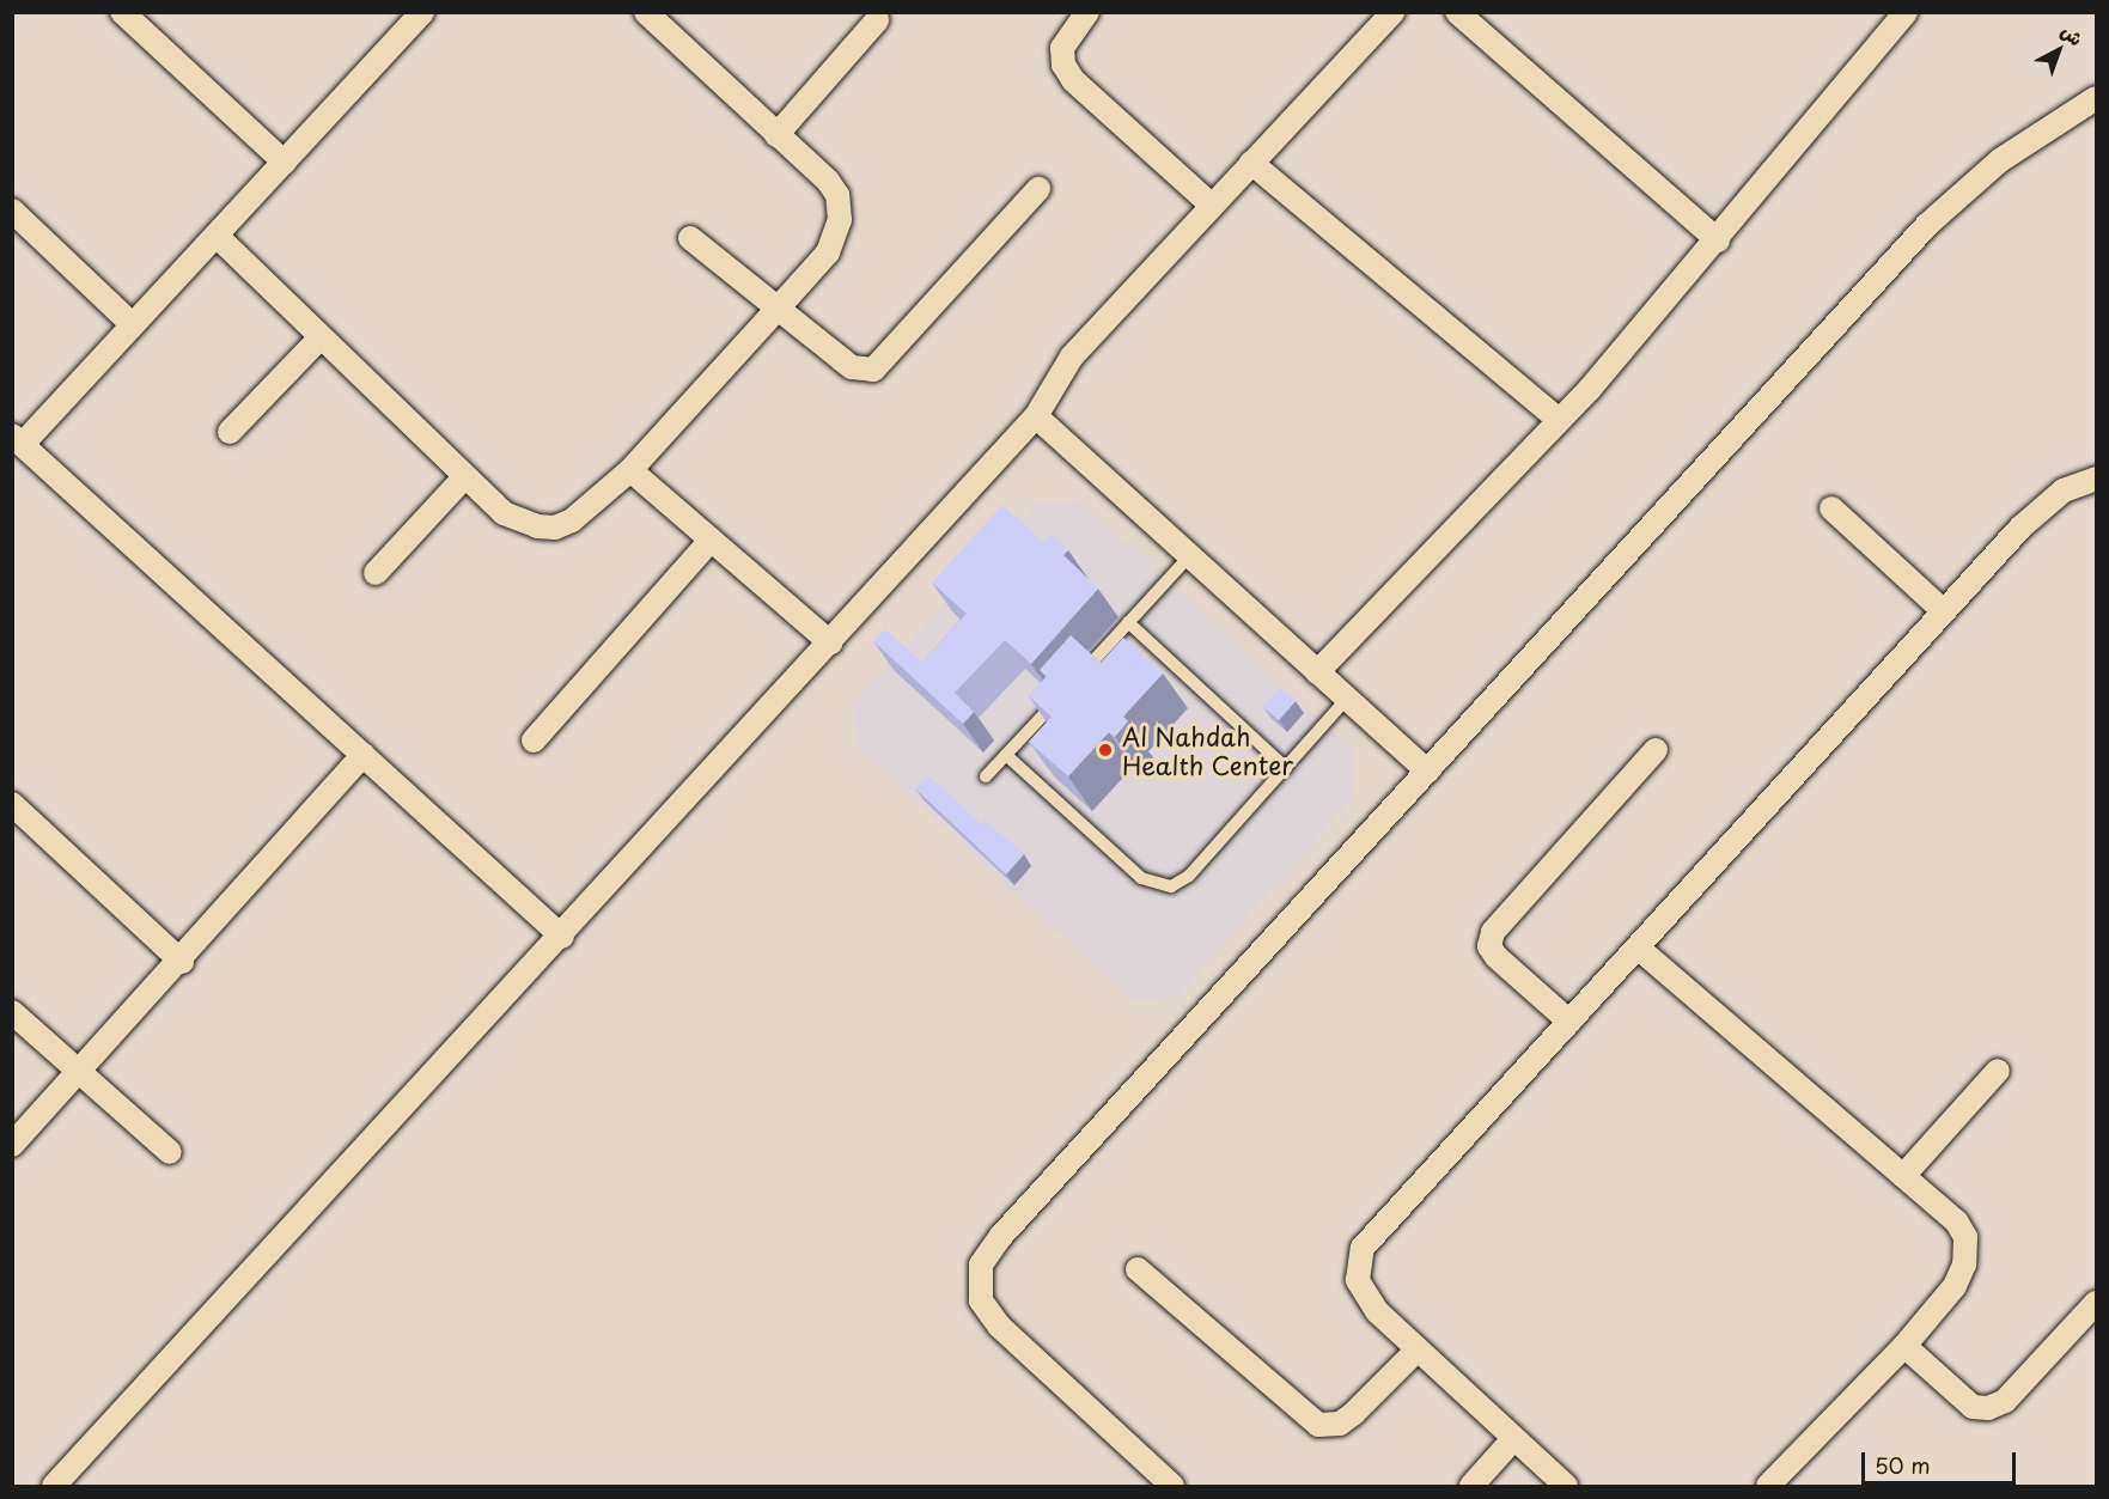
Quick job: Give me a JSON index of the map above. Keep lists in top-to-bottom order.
{
  "places": ["Al Nahdah Health Center"],
  "scale_bar": "50 m",
  "north": "top right"
}
